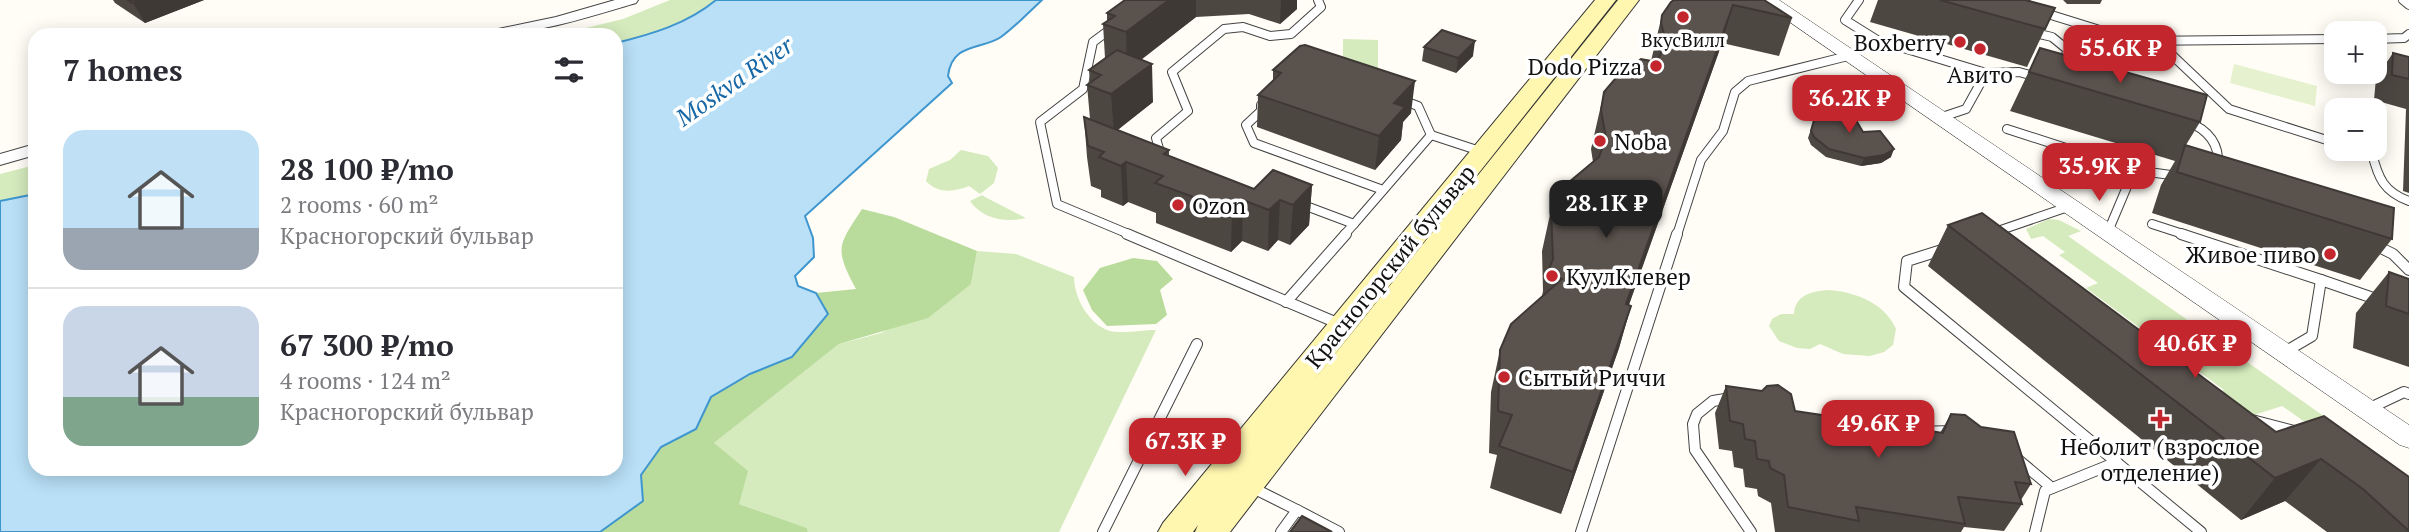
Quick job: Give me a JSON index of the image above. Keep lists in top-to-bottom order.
{
  "streets": {
    "main road": ["Красногорский бульвар"]
  },
  "water": ["Moskva River"],
  "places": {
    "other": [
      "ВкусВилл",
      "Boxberry",
      "Авито",
      "Dodo Pizza",
      "Noba",
      "Ozon",
      "Живое пиво",
      "КуулКлевер",
      "Сытый Риччи"
    ],
    "health": ["Неболит (взрослое отделение)"]
  },
  "page": {
    "map_buttons": ["+", "−"],
    "price": [
      "55.6K ₽",
      "36.2K ₽",
      "35.9K ₽",
      "28.1K ₽",
      "40.6K ₽",
      "49.6K ₽",
      "67.3K ₽"
    ],
    "heading": "7 homes",
    "list": [
      {
        "name": "28 100 ₽/mo",
        "note": "2 rooms · 60 m² · Красногорский бульвар"
      },
      {
        "name": "67 300 ₽/mo",
        "note": "4 rooms · 124 m² · Красногорский бульвар"
      }
    ]
  }
}
